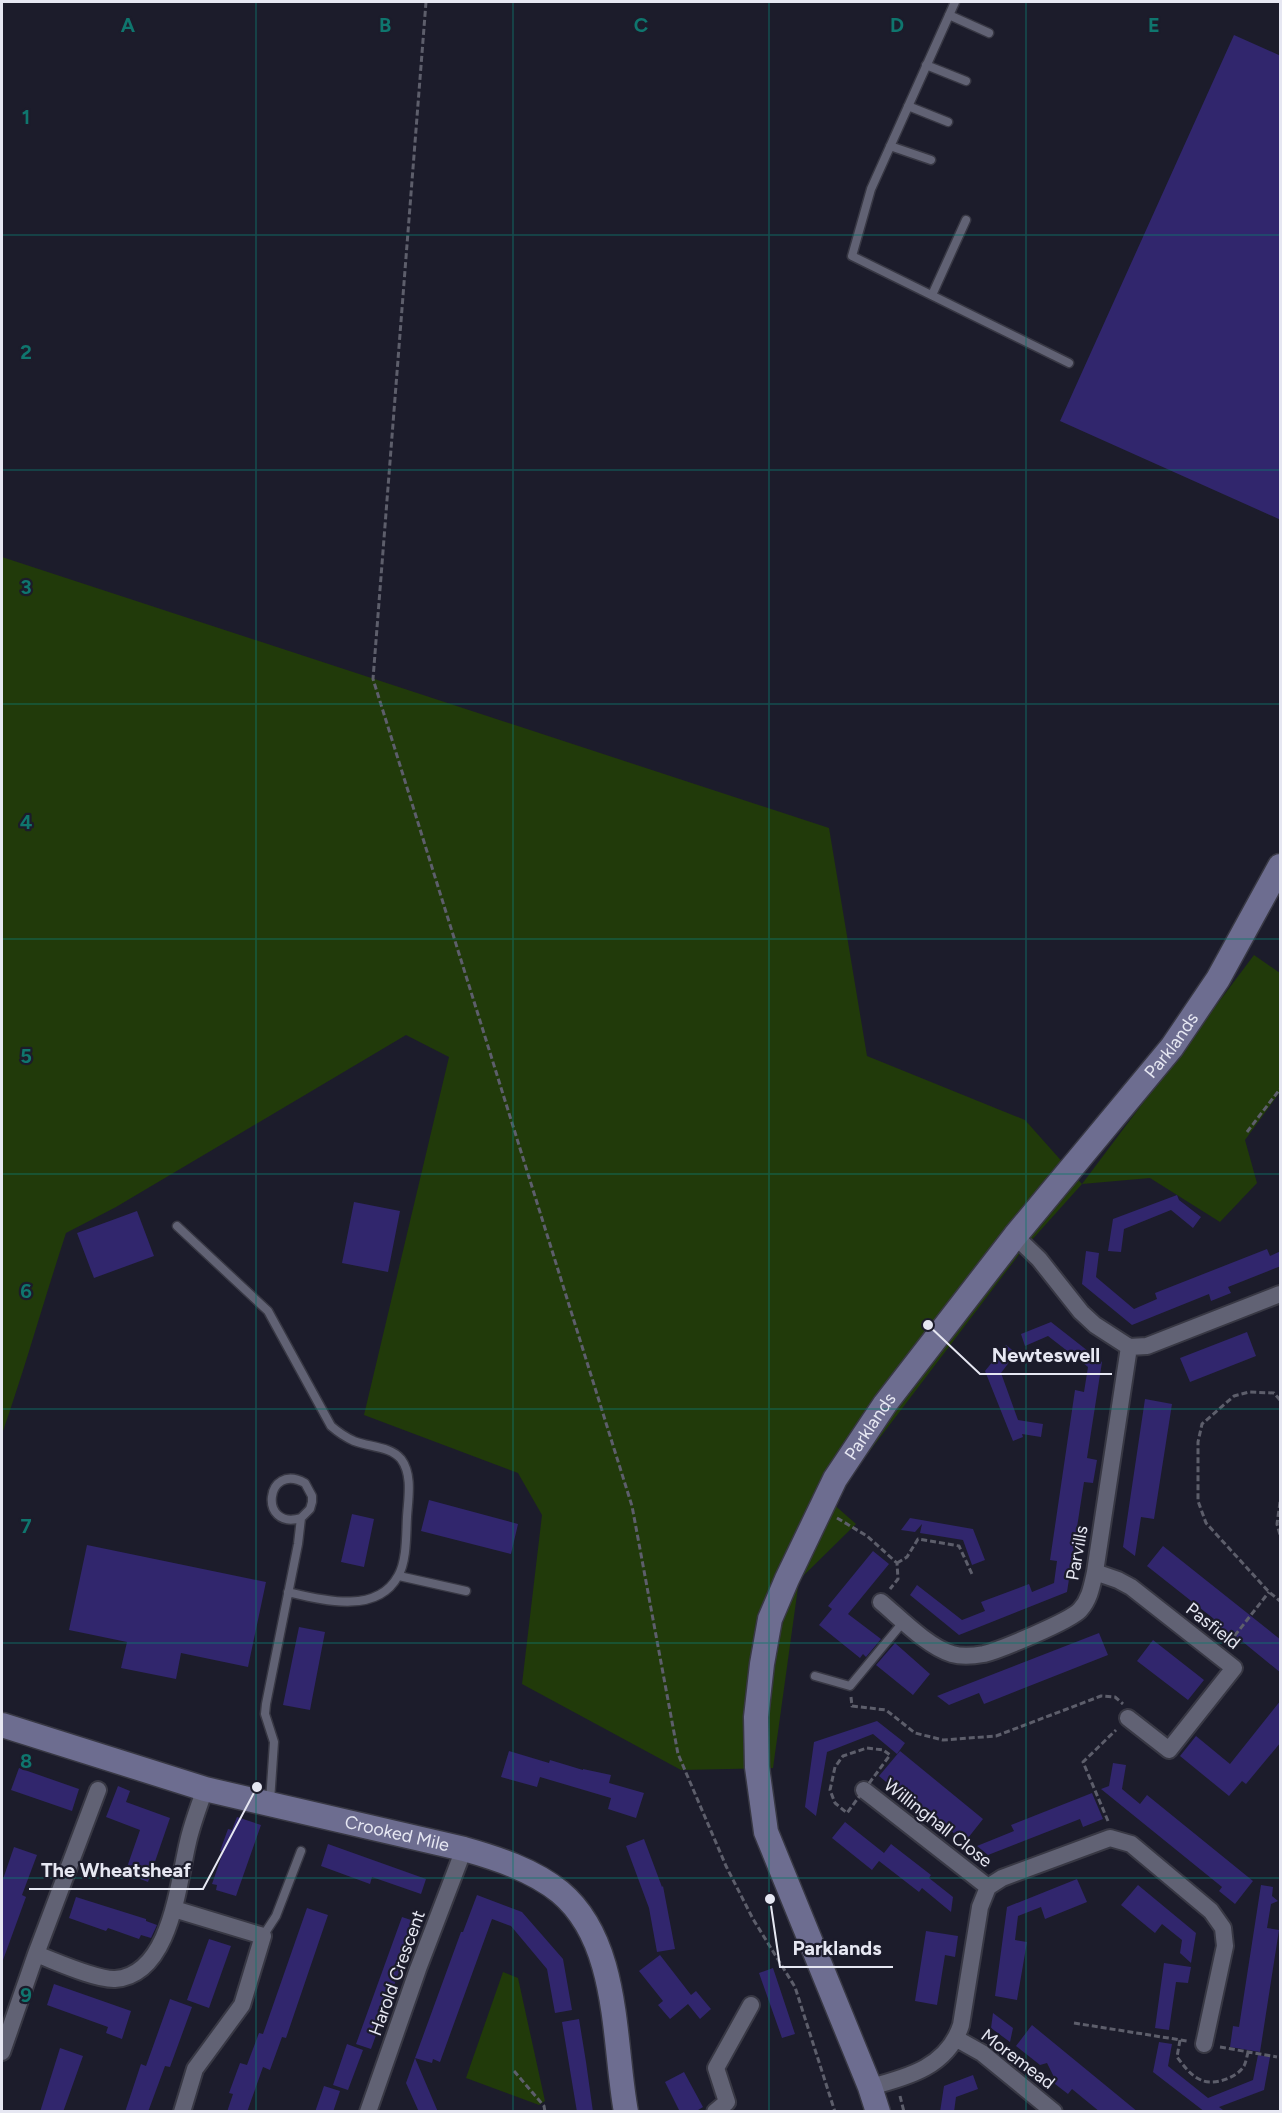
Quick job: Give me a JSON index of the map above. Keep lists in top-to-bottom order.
{
  "streets": {
    "street": [
      "Parklands",
      "Parvills",
      "Pasfield",
      "Willinghall Close",
      "Crooked Mile",
      "Harold Crescent",
      "Moremead"
    ]
  },
  "crossings": [
    ["Parvills", "Pasfield"],
    ["Crooked Mile", "Harold Crescent"]
  ],
  "places": ["Newteswell", "The Wheatsheaf", "Parklands"],
  "grid": {
    "columns": [
      "A",
      "B",
      "C",
      "D",
      "E"
    ],
    "rows": [
      "1",
      "2",
      "3",
      "4",
      "5",
      "6",
      "7",
      "8",
      "9"
    ]
  }
}
